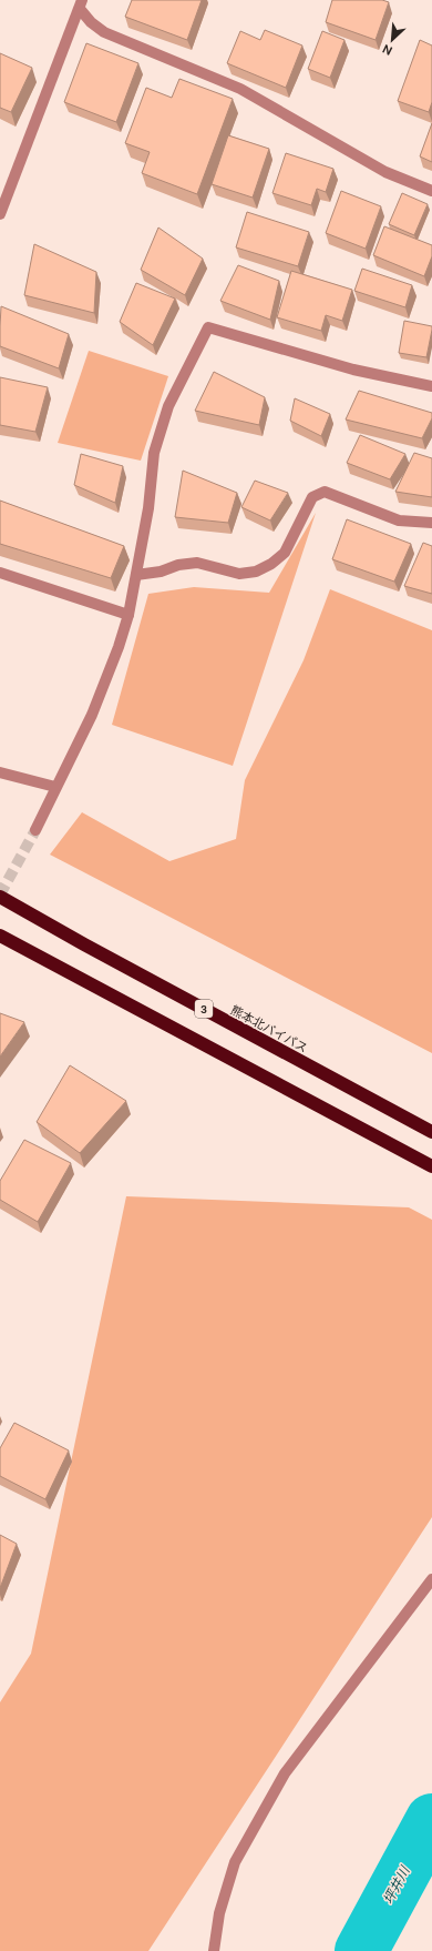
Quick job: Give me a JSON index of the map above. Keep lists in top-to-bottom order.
{
  "streets": {
    "highway": ["3", "熊本北バイパス"]
  },
  "water": ["坪井川"],
  "north": "bottom left"
}
